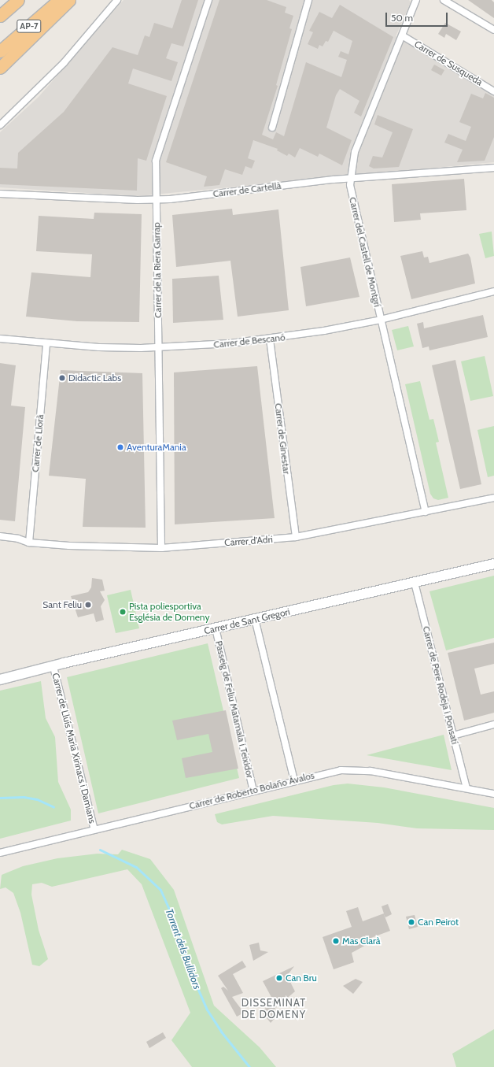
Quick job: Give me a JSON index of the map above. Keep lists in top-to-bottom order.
{
  "streets": {
    "highway": ["AP-7"],
    "main road": ["Carrer de Sant Gregori"],
    "street": [
      "Carrer de Susqueda",
      "Carrer de Cartellà",
      "Carrer del Castell de Montgrí",
      "Carrer de la Riera Garrap",
      "Carrer de Bescanó",
      "Carrer de Ginestar",
      "Carrer de Llorà",
      "Carrer d'Adri",
      "Carrer de Pere Rodeja i Ponsatí",
      "Passeig de Feliu Matamala i Teixidor",
      "Carrer de Lluís Maria Xirinacs i Damians",
      "Carrer de Roberto Bolaño Ávalos"
    ]
  },
  "crossings": [
    ["Carrer de Susqueda", "Carrer del Castell de Montgrí"],
    ["Carrer de Cartellà", "Carrer del Castell de Montgrí"],
    ["Carrer de Cartellà", "Carrer de la Riera Garrap"],
    ["Carrer del Castell de Montgrí", "Carrer de Bescanó"],
    ["Carrer del Castell de Montgrí", "Carrer d'Adri"],
    ["Carrer de la Riera Garrap", "Carrer de Bescanó"],
    ["Carrer de la Riera Garrap", "Carrer d'Adri"],
    ["Carrer de Bescanó", "Carrer de Ginestar"],
    ["Carrer de Bescanó", "Carrer de Llorà"],
    ["Carrer de Ginestar", "Carrer d'Adri"],
    ["Carrer de Llorà", "Carrer d'Adri"],
    ["Carrer de Sant Gregori", "Carrer de Pere Rodeja i Ponsatí"],
    ["Carrer de Sant Gregori", "Passeig de Feliu Matamala i Teixidor"],
    ["Carrer de Sant Gregori", "Carrer de Lluís Maria Xirinacs i Damians"],
    ["Carrer de Pere Rodeja i Ponsatí", "Carrer de Roberto Bolaño Ávalos"],
    ["Passeig de Feliu Matamala i Teixidor", "Carrer de Roberto Bolaño Ávalos"],
    ["Carrer de Lluís Maria Xirinacs i Damians", "Carrer de Roberto Bolaño Ávalos"]
  ],
  "districts": ["DISSEMINAT DE DOMENY"],
  "water": ["Torrent dels Bullidors"],
  "places": [
    "Didactic Labs",
    "AventuraMania",
    "Sant Feliu",
    "Pista poliesportiva Església de Domeny",
    "Can Peirot",
    "Mas Clarà",
    "Can Bru"
  ],
  "scale_bar": "50 m"
}
